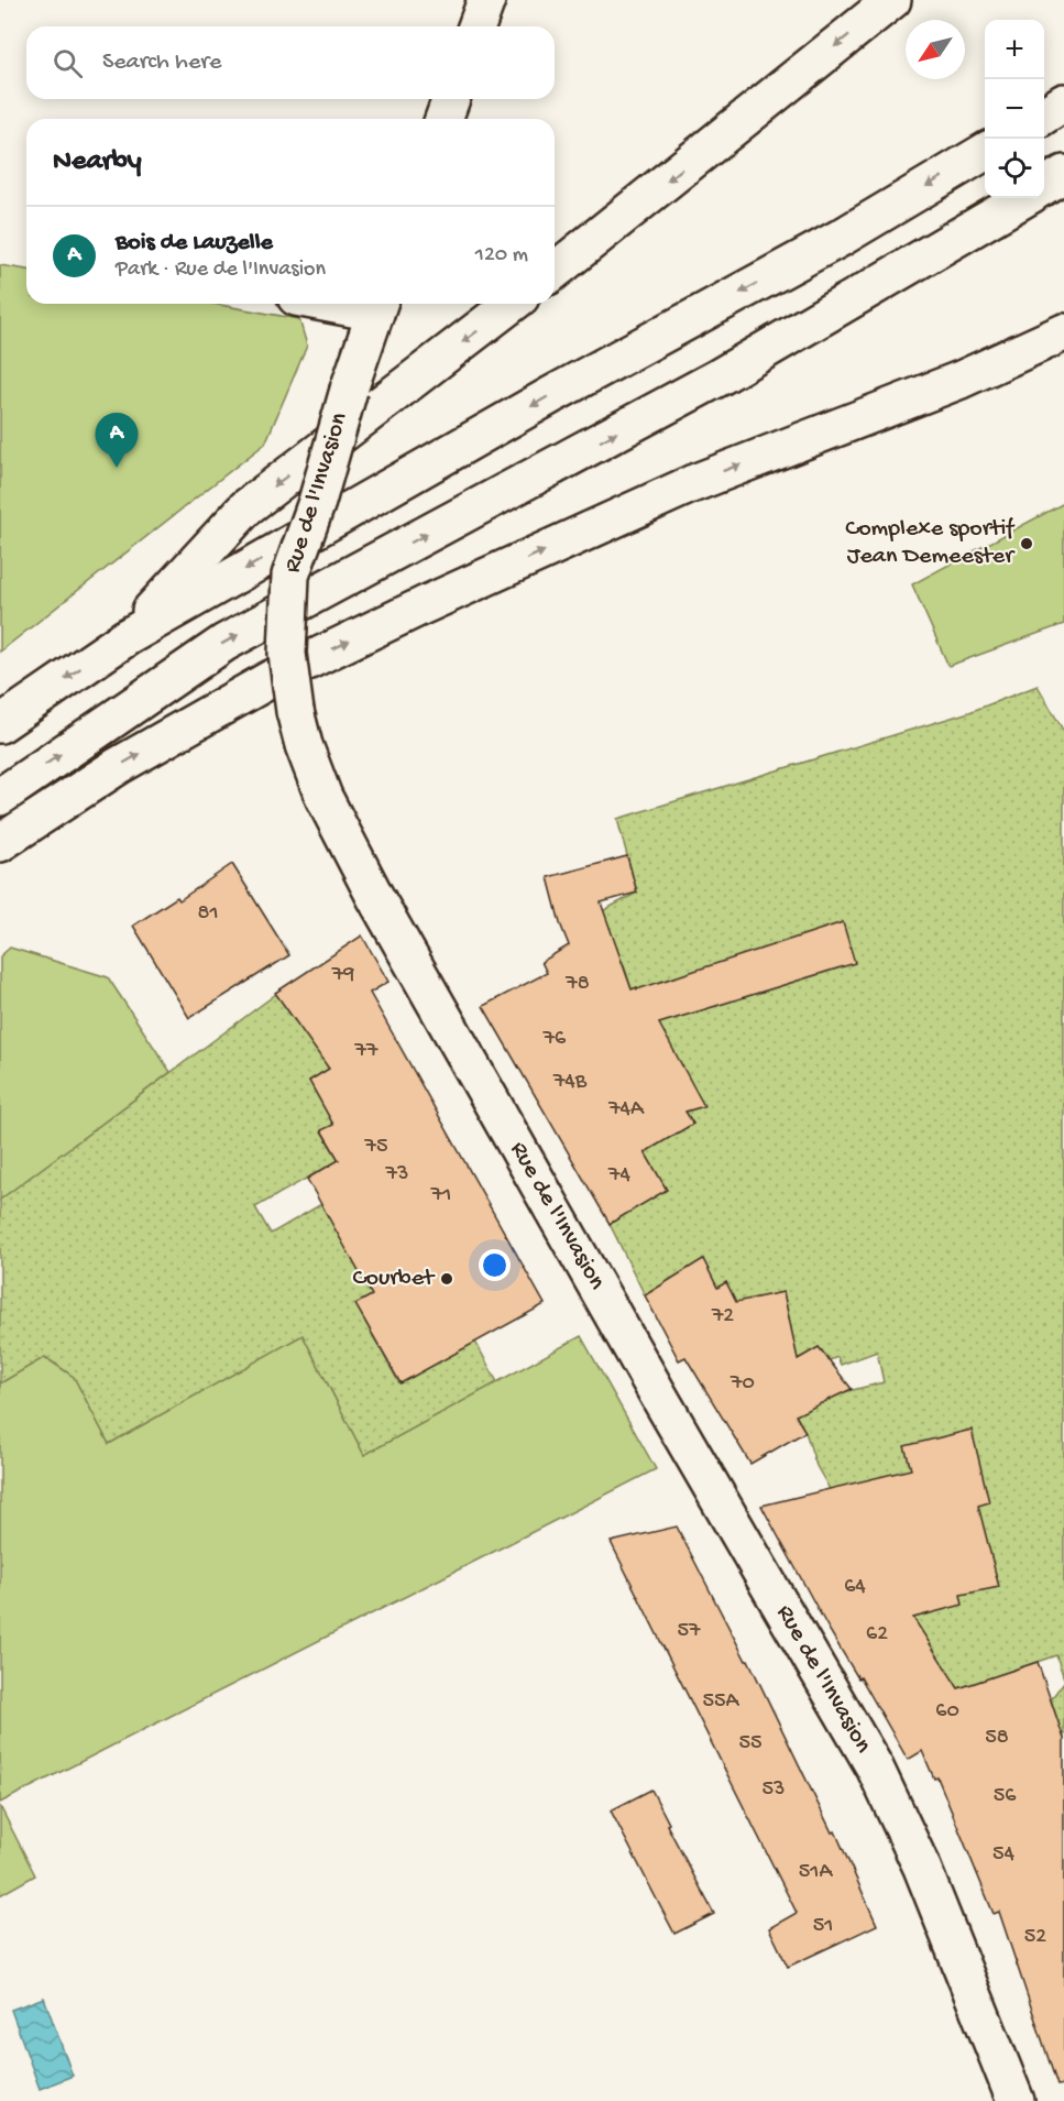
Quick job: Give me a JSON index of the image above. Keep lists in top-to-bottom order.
{
  "streets": {
    "main road": ["Rue de l'Invasion"]
  },
  "places": ["Complexe sportif Jean Demeester", "Courbet"],
  "house_numbers": [
    "81",
    "79",
    "78",
    "76",
    "77",
    "74B",
    "74A",
    "75",
    "73",
    "74",
    "71",
    "72",
    "70",
    "64",
    "57",
    "62",
    "55A",
    "60",
    "58",
    "55",
    "53",
    "56",
    "54",
    "51A",
    "51",
    "52"
  ],
  "north": "bottom left",
  "page": {
    "map_buttons": ["+", "−"],
    "search": "Search here",
    "heading": "Nearby",
    "list": [
      {
        "mark": "A",
        "name": "Bois de Lauzelle",
        "note": "Park · Rue de l'Invasion",
        "value": "120 m"
      }
    ],
    "pins": "A"
  }
}
